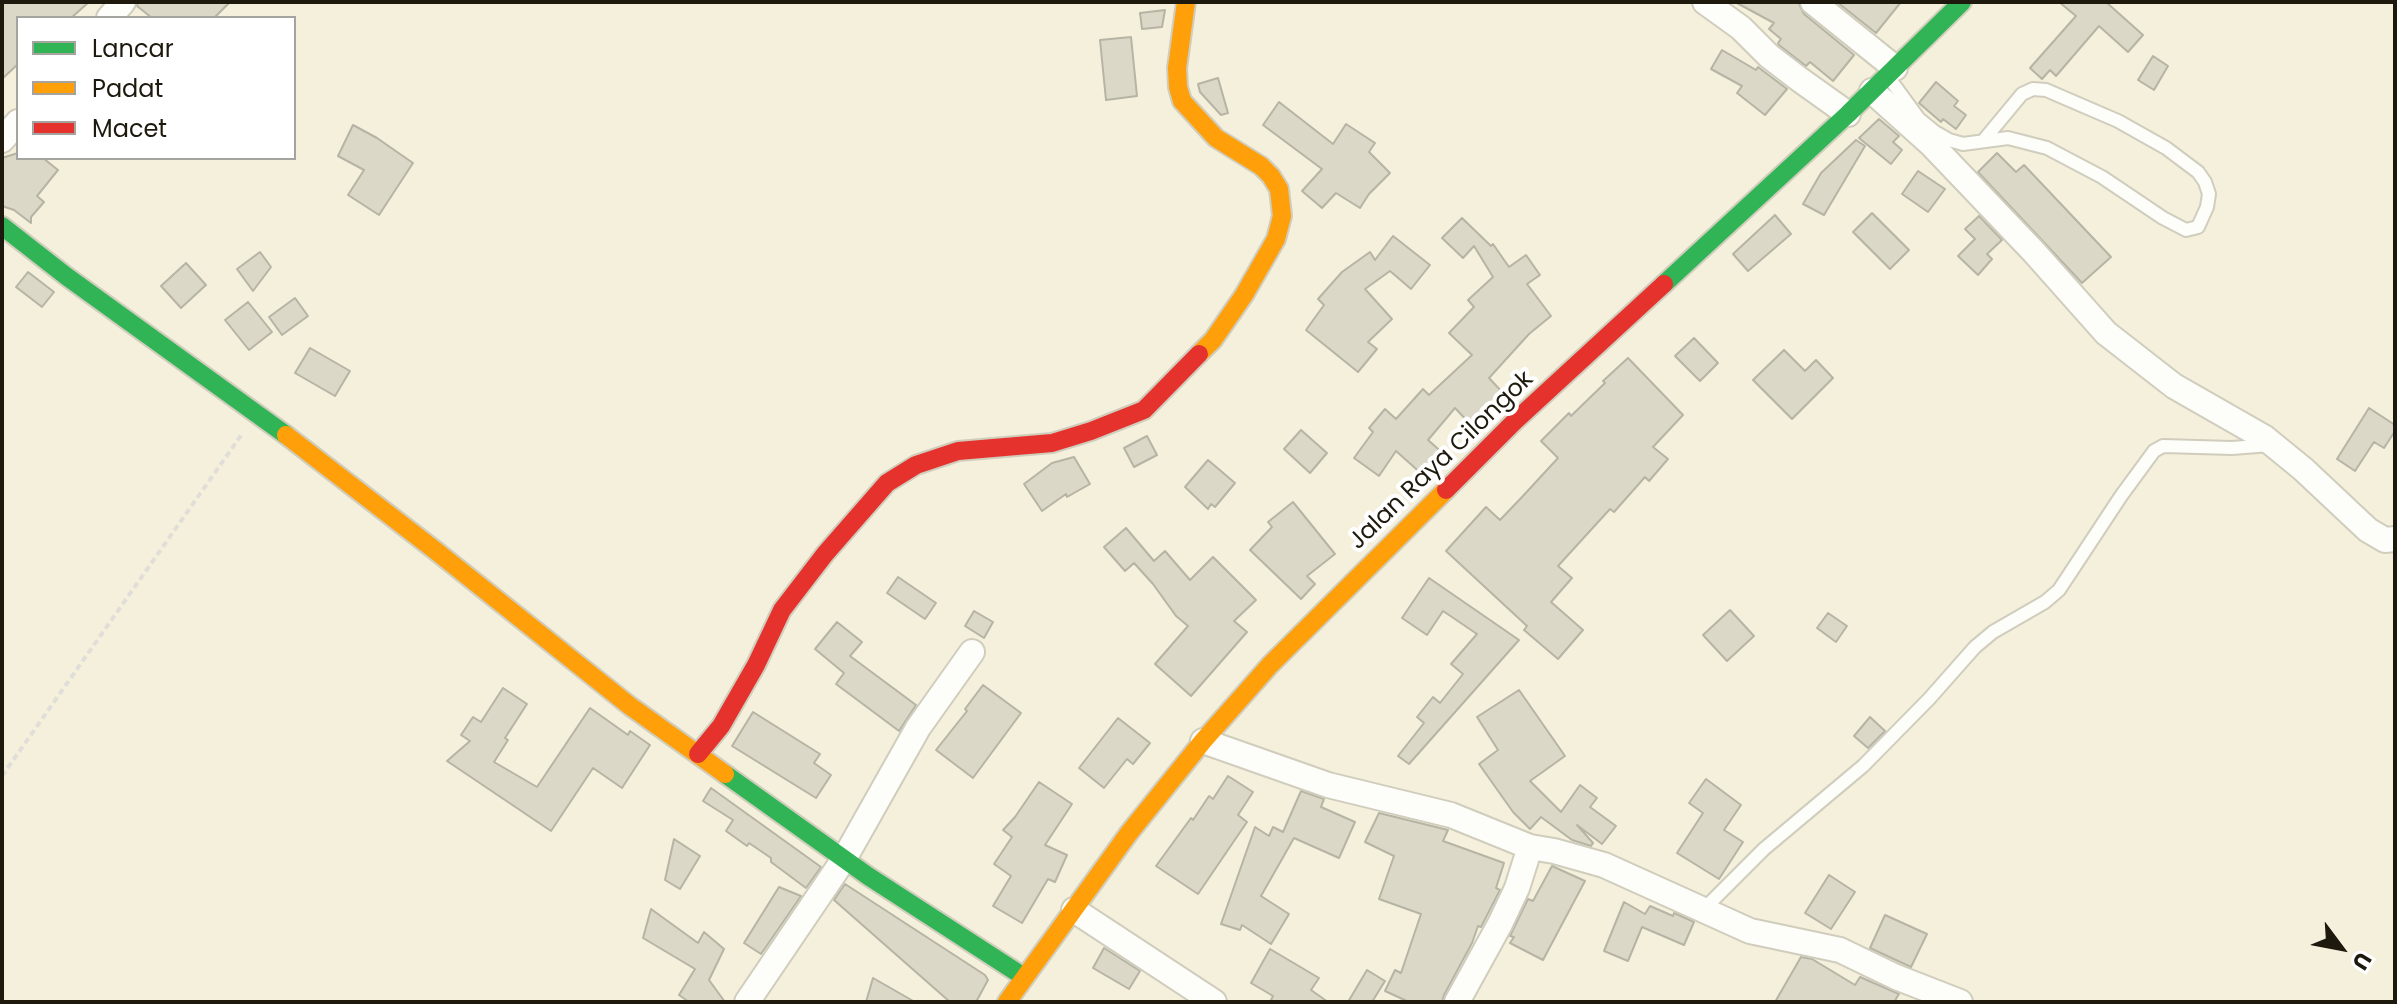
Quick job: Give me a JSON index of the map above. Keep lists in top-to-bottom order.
{
  "streets": {
    "main road": ["Jalan Raya Cilongok"]
  },
  "legend": ["Lancar", "Padat", "Macet"],
  "north": "bottom right"
}
